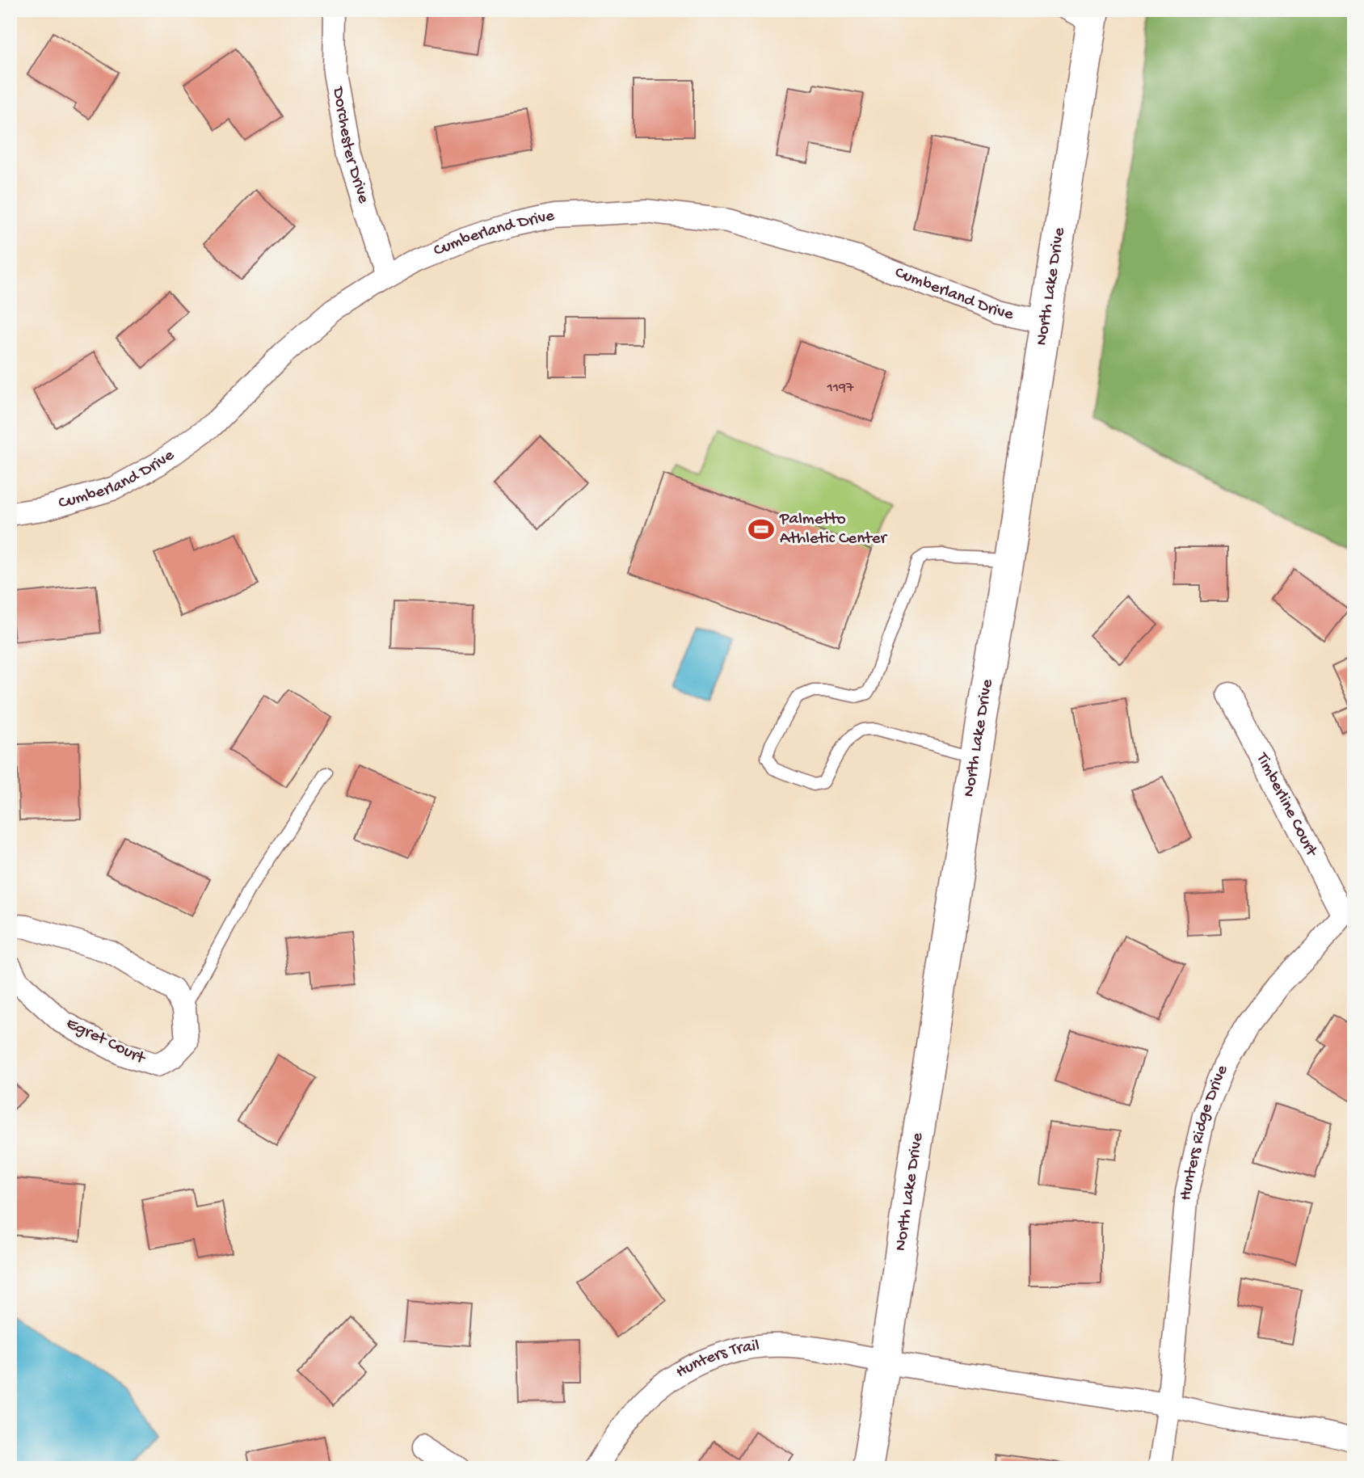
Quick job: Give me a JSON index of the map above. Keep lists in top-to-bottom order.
{
  "streets": {
    "main road": ["North Lake Drive"],
    "street": [
      "Dorchester Drive",
      "Cumberland Drive",
      "Timberline Court",
      "Egret Court",
      "Hunters Ridge Drive",
      "Hunters Trail"
    ]
  },
  "crossings": [
    ["Dorchester Drive", "Cumberland Drive"],
    ["Cumberland Drive", "North Lake Drive"],
    ["North Lake Drive", "Hunters Trail"],
    ["Timberline Court", "Hunters Ridge Drive"]
  ],
  "places": {
    "sports": ["Palmetto Athletic Center"]
  },
  "house_numbers": ["1197"]
}
